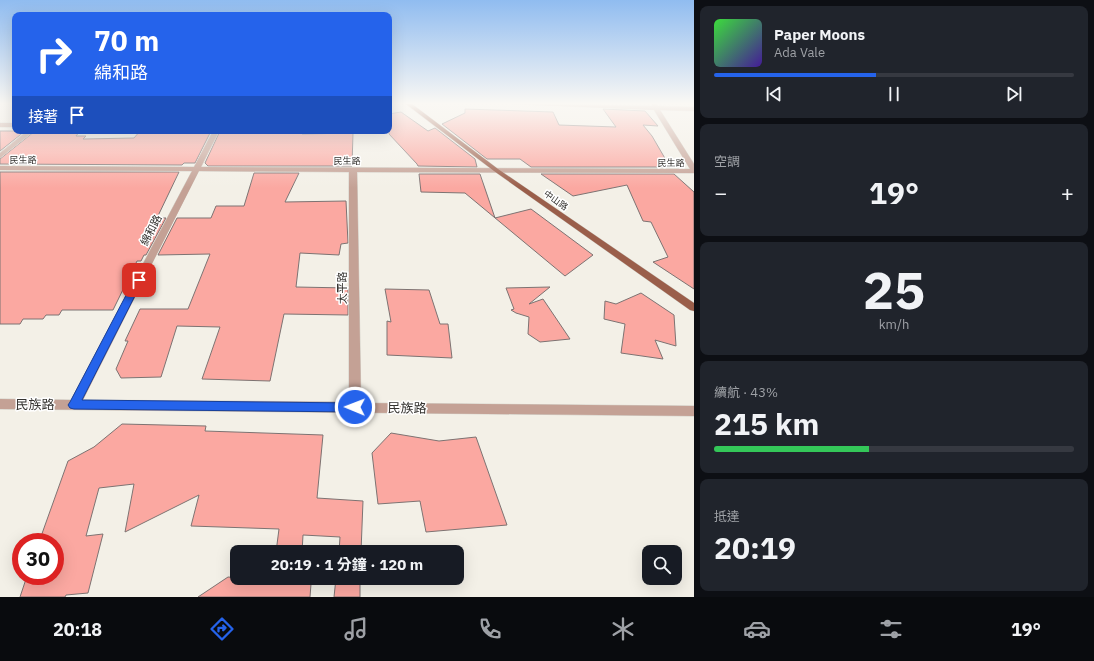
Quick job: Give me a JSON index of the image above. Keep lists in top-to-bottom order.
{
  "streets": {
    "main road": ["中山路"],
    "street": [
      "民生路",
      "綿和路",
      "太平路",
      "民族路"
    ]
  },
  "crossings": [
    ["民生路", "中山路"],
    ["民生路", "綿和路"],
    ["民生路", "太平路"],
    ["綿和路", "民族路"],
    ["太平路", "民族路"]
  ],
  "page": {
    "turn": ["70 m", "綿和路"],
    "song": ["Paper Moons", "Ada Vale"],
    "then": "接著",
    "tile": [
      "空調",
      ["25", "km/h"],
      ["續航 · 43%", "215 km"],
      ["抵達", "20:19"]
    ],
    "heat": ["−", "19°", "+"],
    "limit": "30",
    "trip": "20:19 · 1 分鐘 · 120 m",
    "tabs": ["20:18", "19°"]
  }
}
